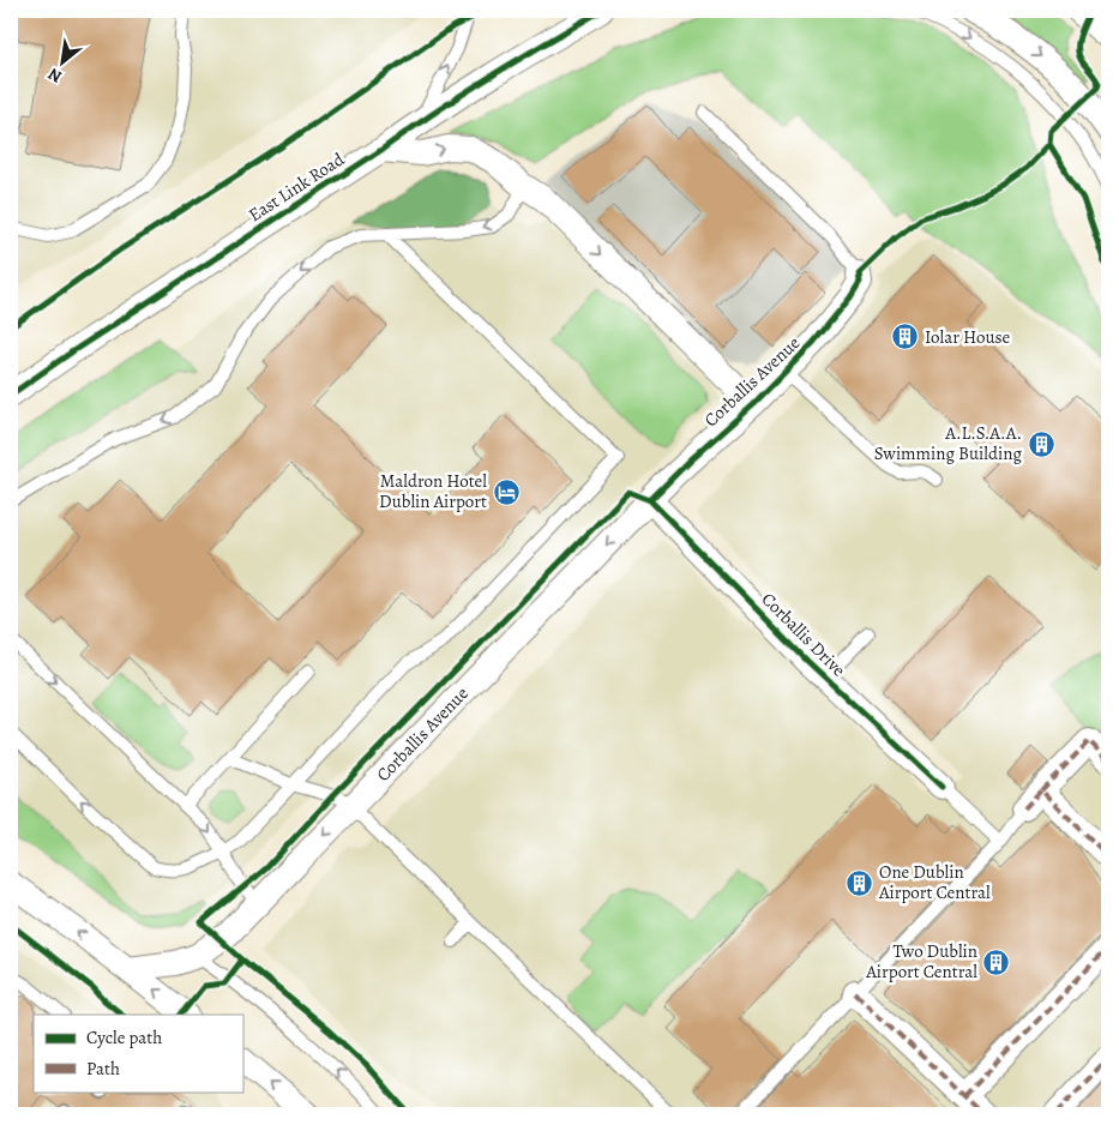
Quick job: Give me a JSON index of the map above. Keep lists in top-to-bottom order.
{
  "streets": {
    "street": ["East Link Road", "Corballis Avenue", "Corballis Drive"]
  },
  "crossings": [
    ["Corballis Avenue", "Corballis Drive"]
  ],
  "one_way": ["Corballis Avenue"],
  "places": {
    "building": [
      "Iolar House",
      "A.L.S.A.A. Swimming Building",
      "One Dublin Airport Central",
      "Two Dublin Airport Central"
    ],
    "hotel": ["Maldron Hotel Dublin Airport"]
  },
  "legend": ["Cycle path", "Path"],
  "north": "bottom left"
}
